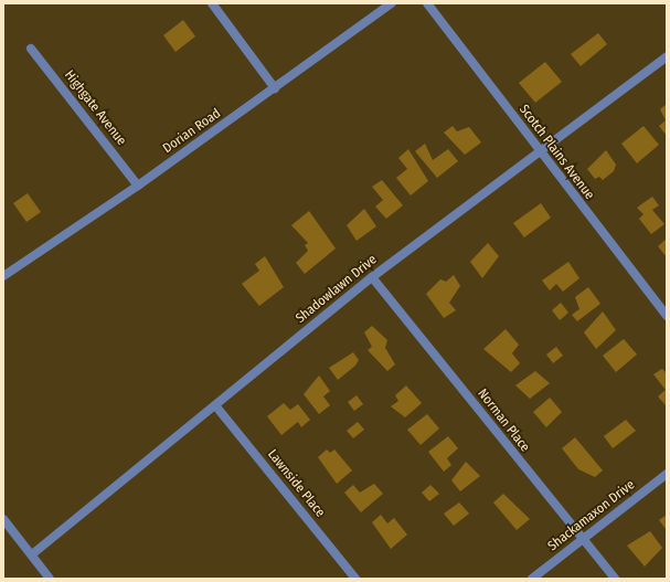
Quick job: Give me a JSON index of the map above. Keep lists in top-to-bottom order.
{
  "streets": {
    "street": [
      "Highgate Avenue",
      "Dorian Road",
      "Scotch Plains Avenue",
      "Shadowlawn Drive",
      "Norman Place",
      "Lawnside Place",
      "Shackamaxon Drive"
    ]
  },
  "crossings": [
    ["Highgate Avenue", "Dorian Road"],
    ["Scotch Plains Avenue", "Shadowlawn Drive"],
    ["Shadowlawn Drive", "Norman Place"],
    ["Shadowlawn Drive", "Lawnside Place"],
    ["Norman Place", "Shackamaxon Drive"]
  ]
}
